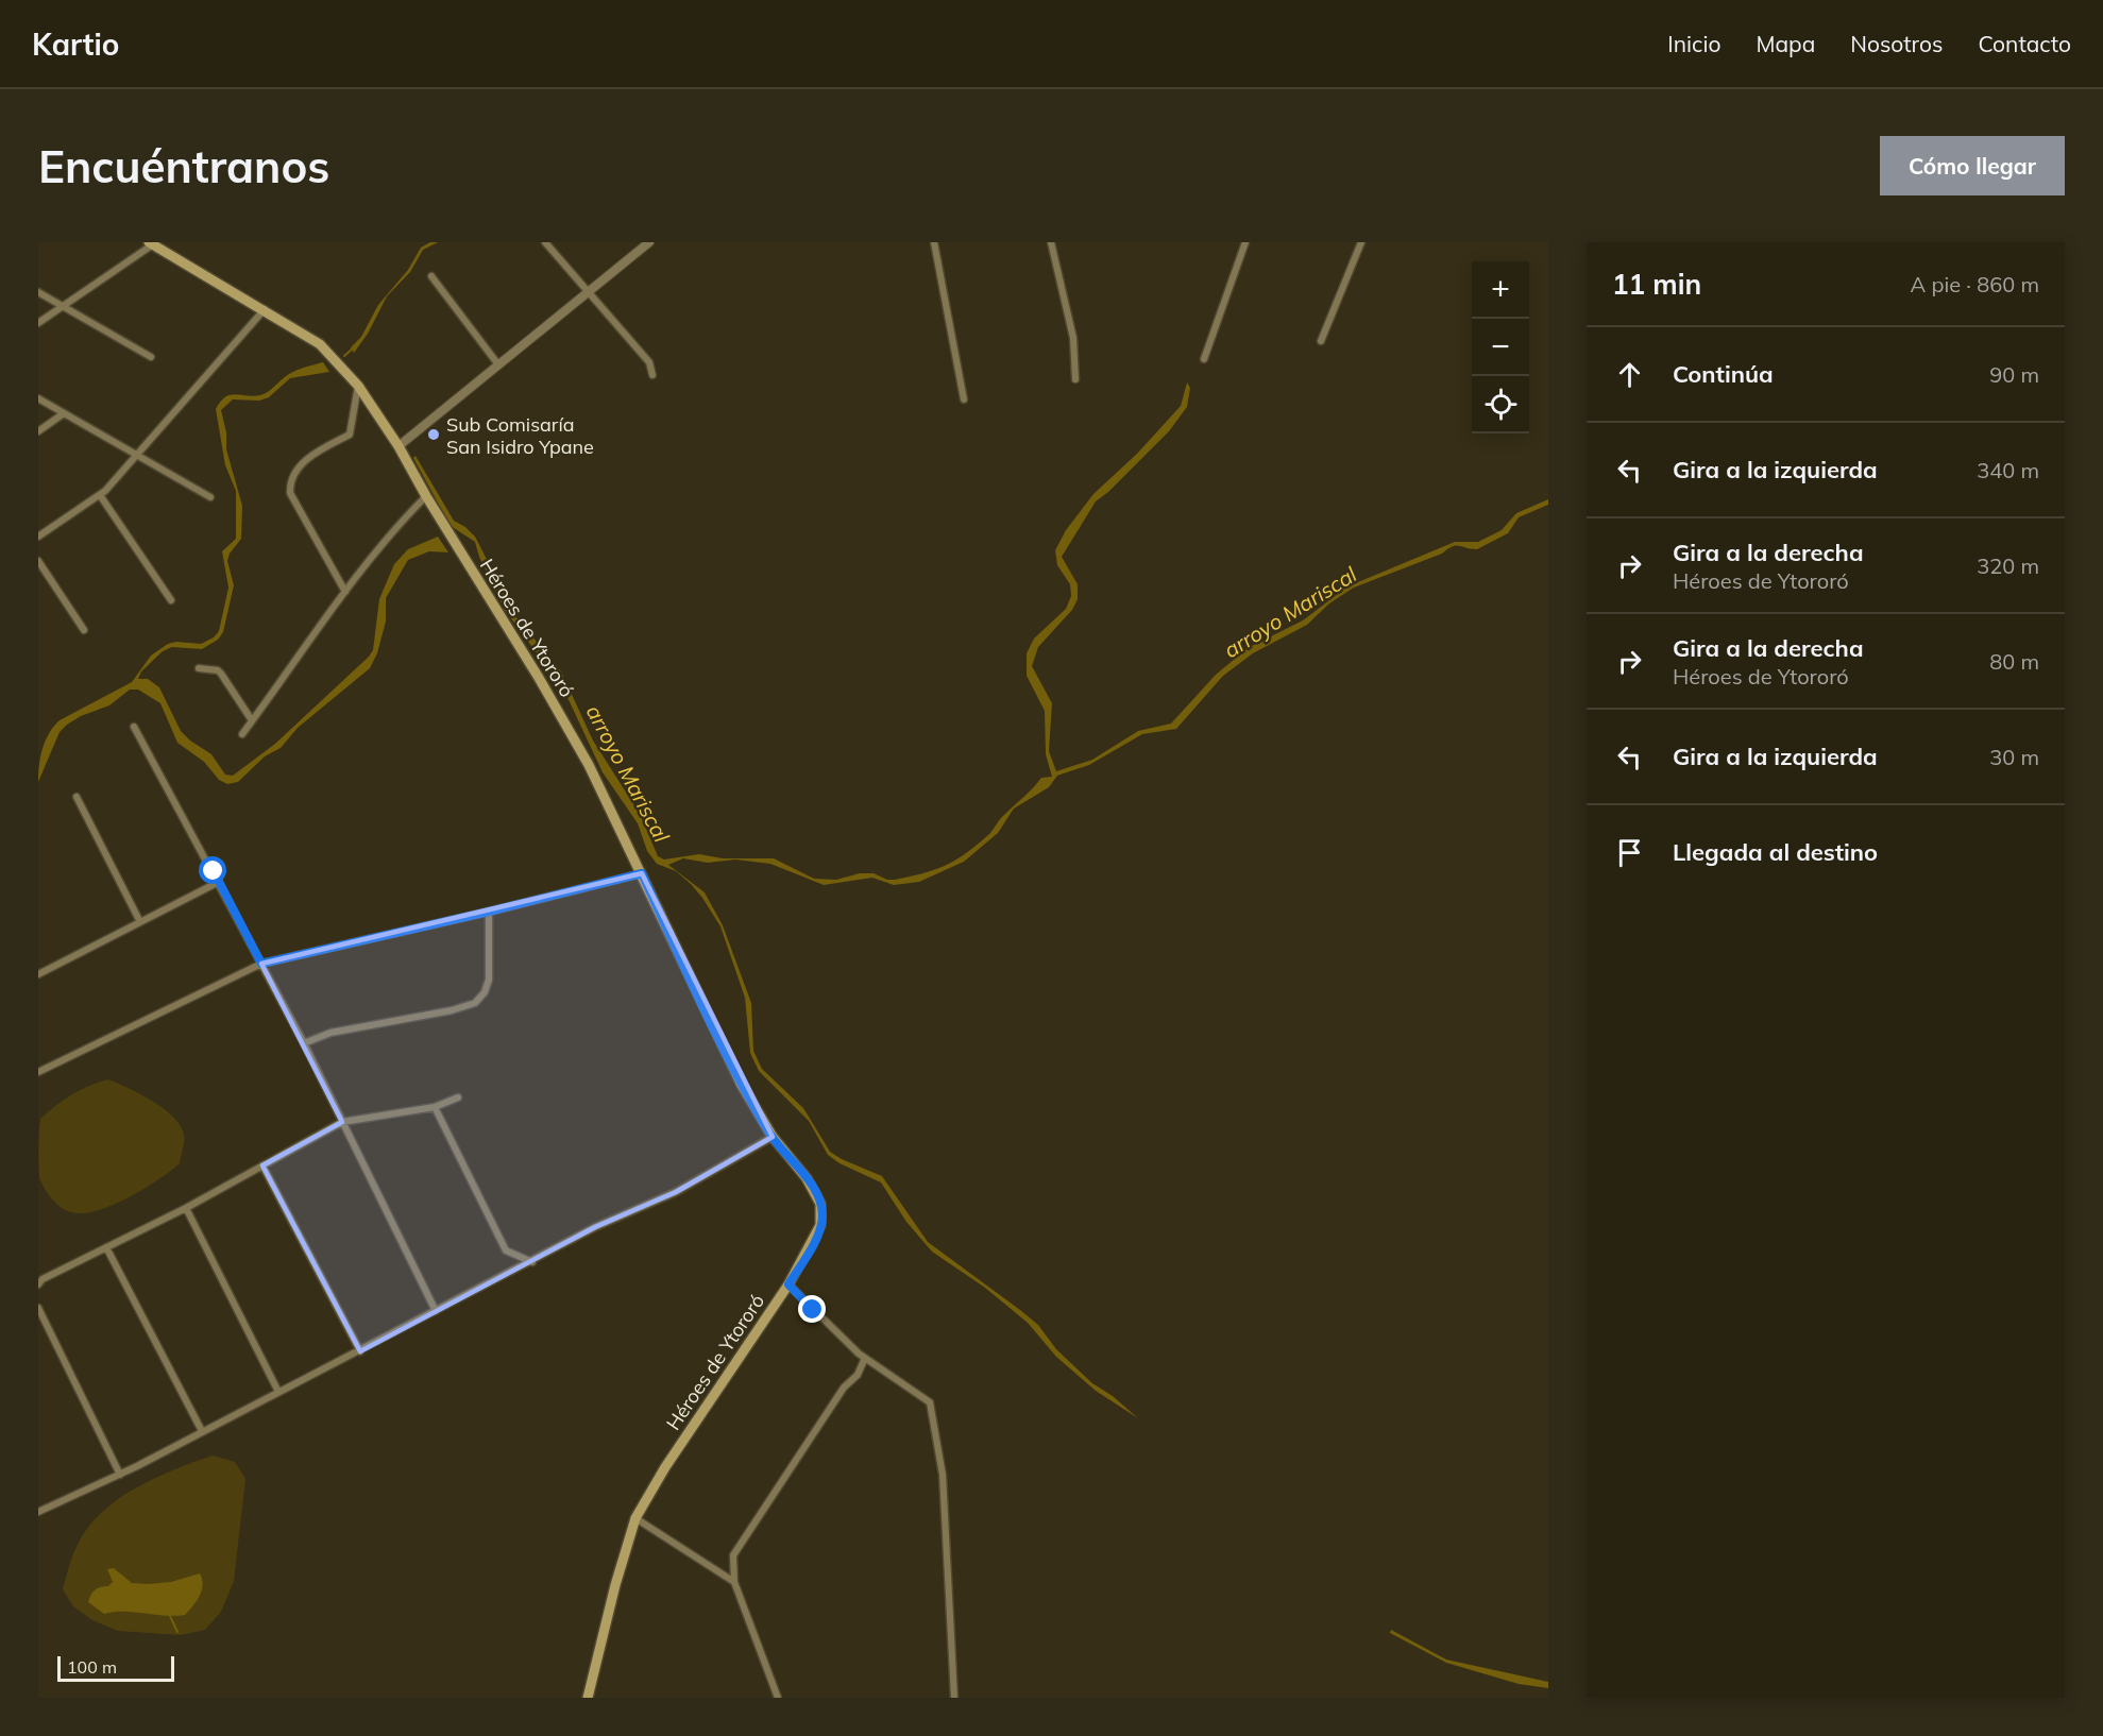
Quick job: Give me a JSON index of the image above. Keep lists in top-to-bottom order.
{
  "streets": {
    "main road": ["Héroes de Ytororó"]
  },
  "water": ["arroyo Mariscal"],
  "places": ["Sub Comisaría San Isidro Ypane"],
  "scale_bar": "100 m",
  "page": {
    "header": "Kartio",
    "nav": [
      "Inicio",
      "Mapa",
      "Nosotros",
      "Contacto"
    ],
    "buttons": "Cómo llegar",
    "title": "Encuéntranos",
    "heading": ["11 min", "A pie · 860 m"],
    "map_buttons": ["+", "−"],
    "list": [
      ["Continúa", "90 m"],
      ["Gira a la izquierda", "340 m"],
      ["Gira a la derecha", "Héroes de Ytororó", "320 m"],
      ["Gira a la derecha", "Héroes de Ytororó", "80 m"],
      ["Gira a la izquierda", "30 m"],
      "Llegada al destino"
    ],
    "scale": "100 m"
  }
}
